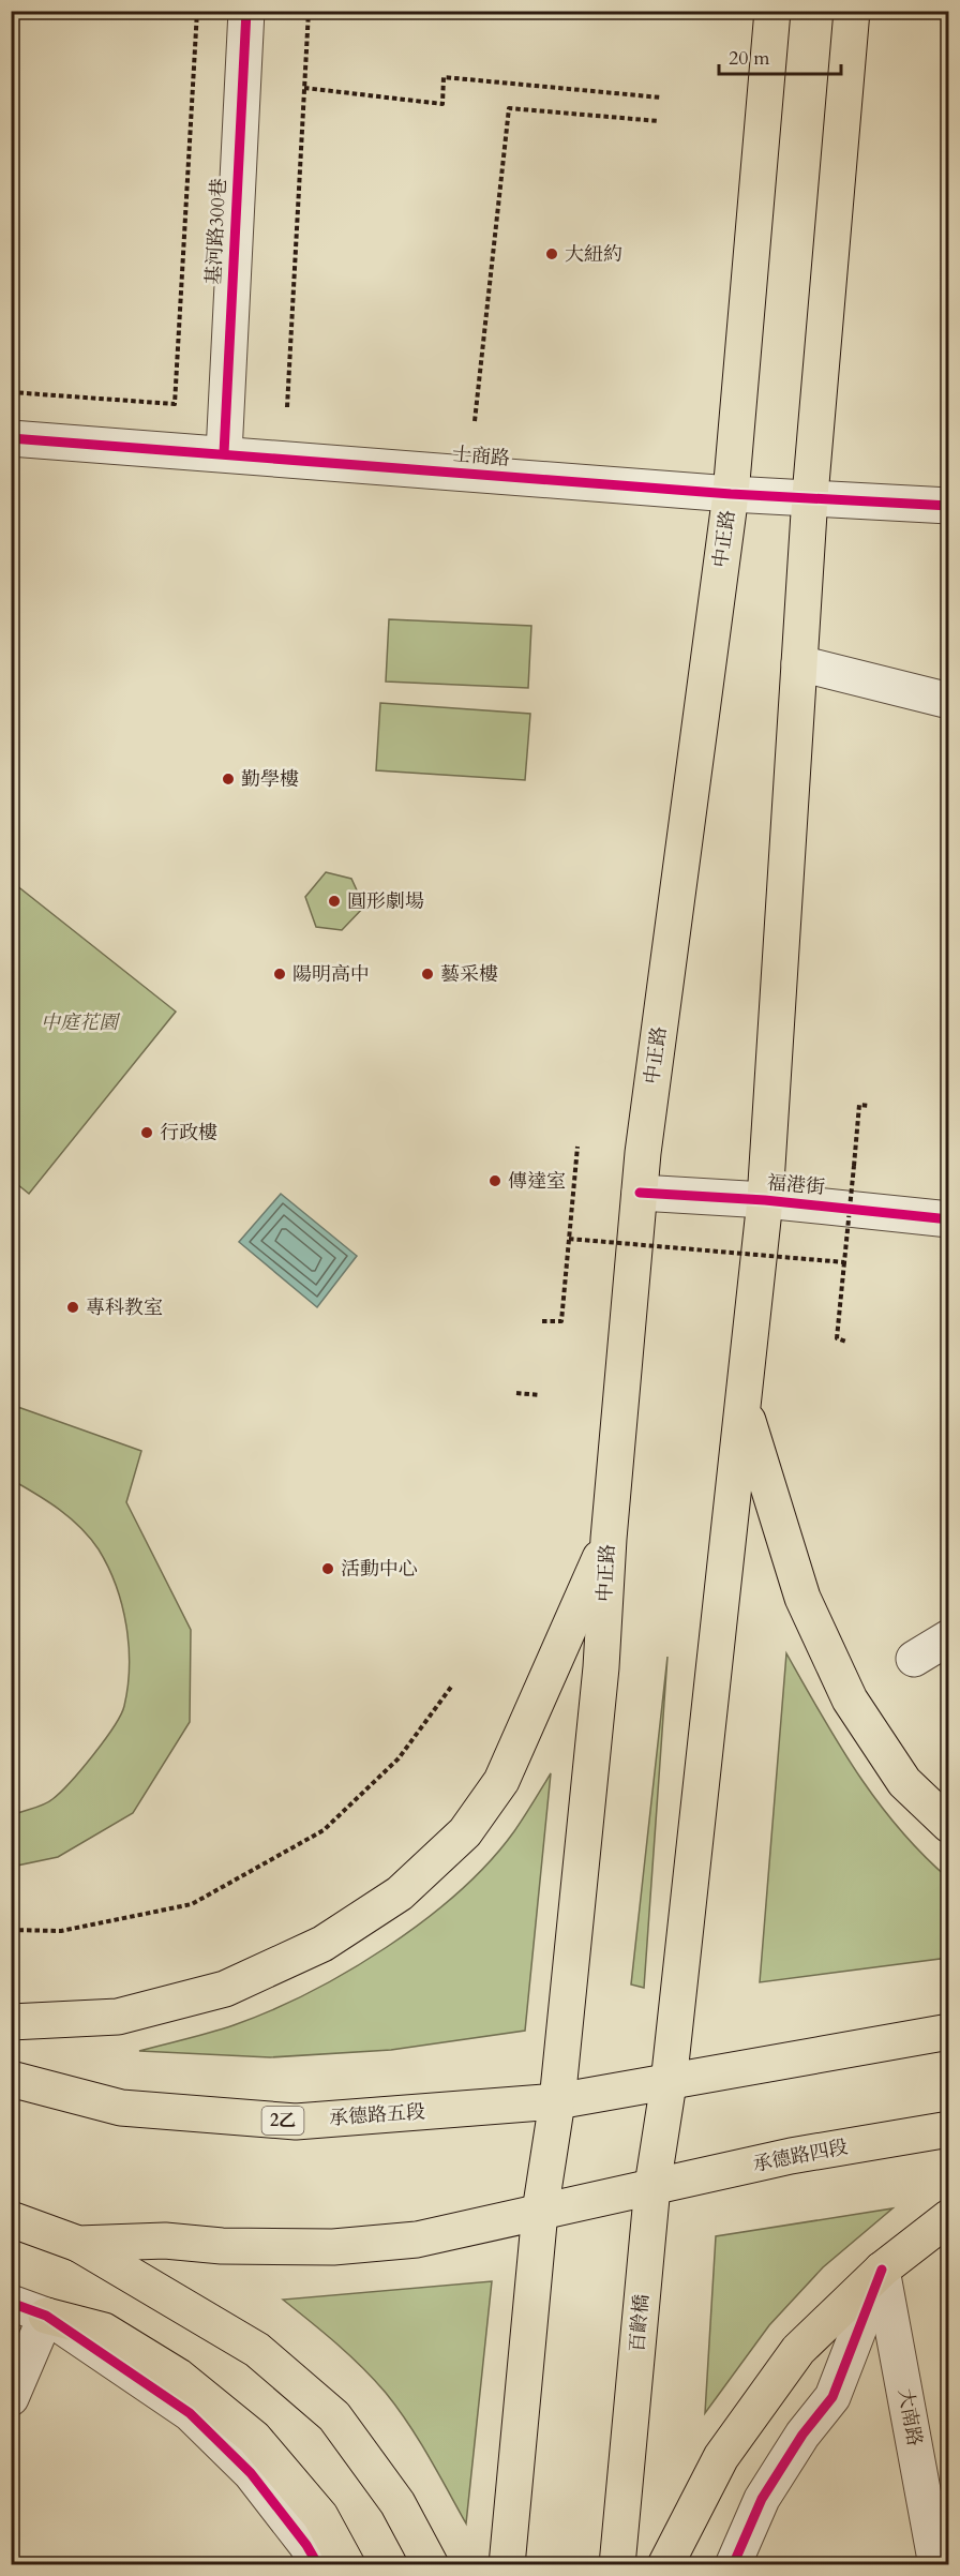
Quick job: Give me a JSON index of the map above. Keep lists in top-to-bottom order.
{
  "streets": {
    "main road": [
      "中正路",
      "承德路五段",
      "2乙",
      "承德路四段",
      "百齡橋"
    ],
    "street": [
      "基河路300巷",
      "士商路",
      "福港街",
      "大南路"
    ]
  },
  "crossings": [
    ["基河路300巷", "士商路"],
    ["士商路", "中正路"],
    ["中正路", "福港街"],
    ["中正路", "承德路五段"],
    ["承德路五段", "百齡橋"],
    ["承德路四段", "百齡橋"]
  ],
  "parks": ["中庭花園"],
  "places": [
    "大紐約",
    "勤學樓",
    "圓形劇場",
    "陽明高中",
    "藝采樓",
    "行政樓",
    "傳達室",
    "專科教室",
    "活動中心"
  ],
  "scale_bar": "20 m"
}
